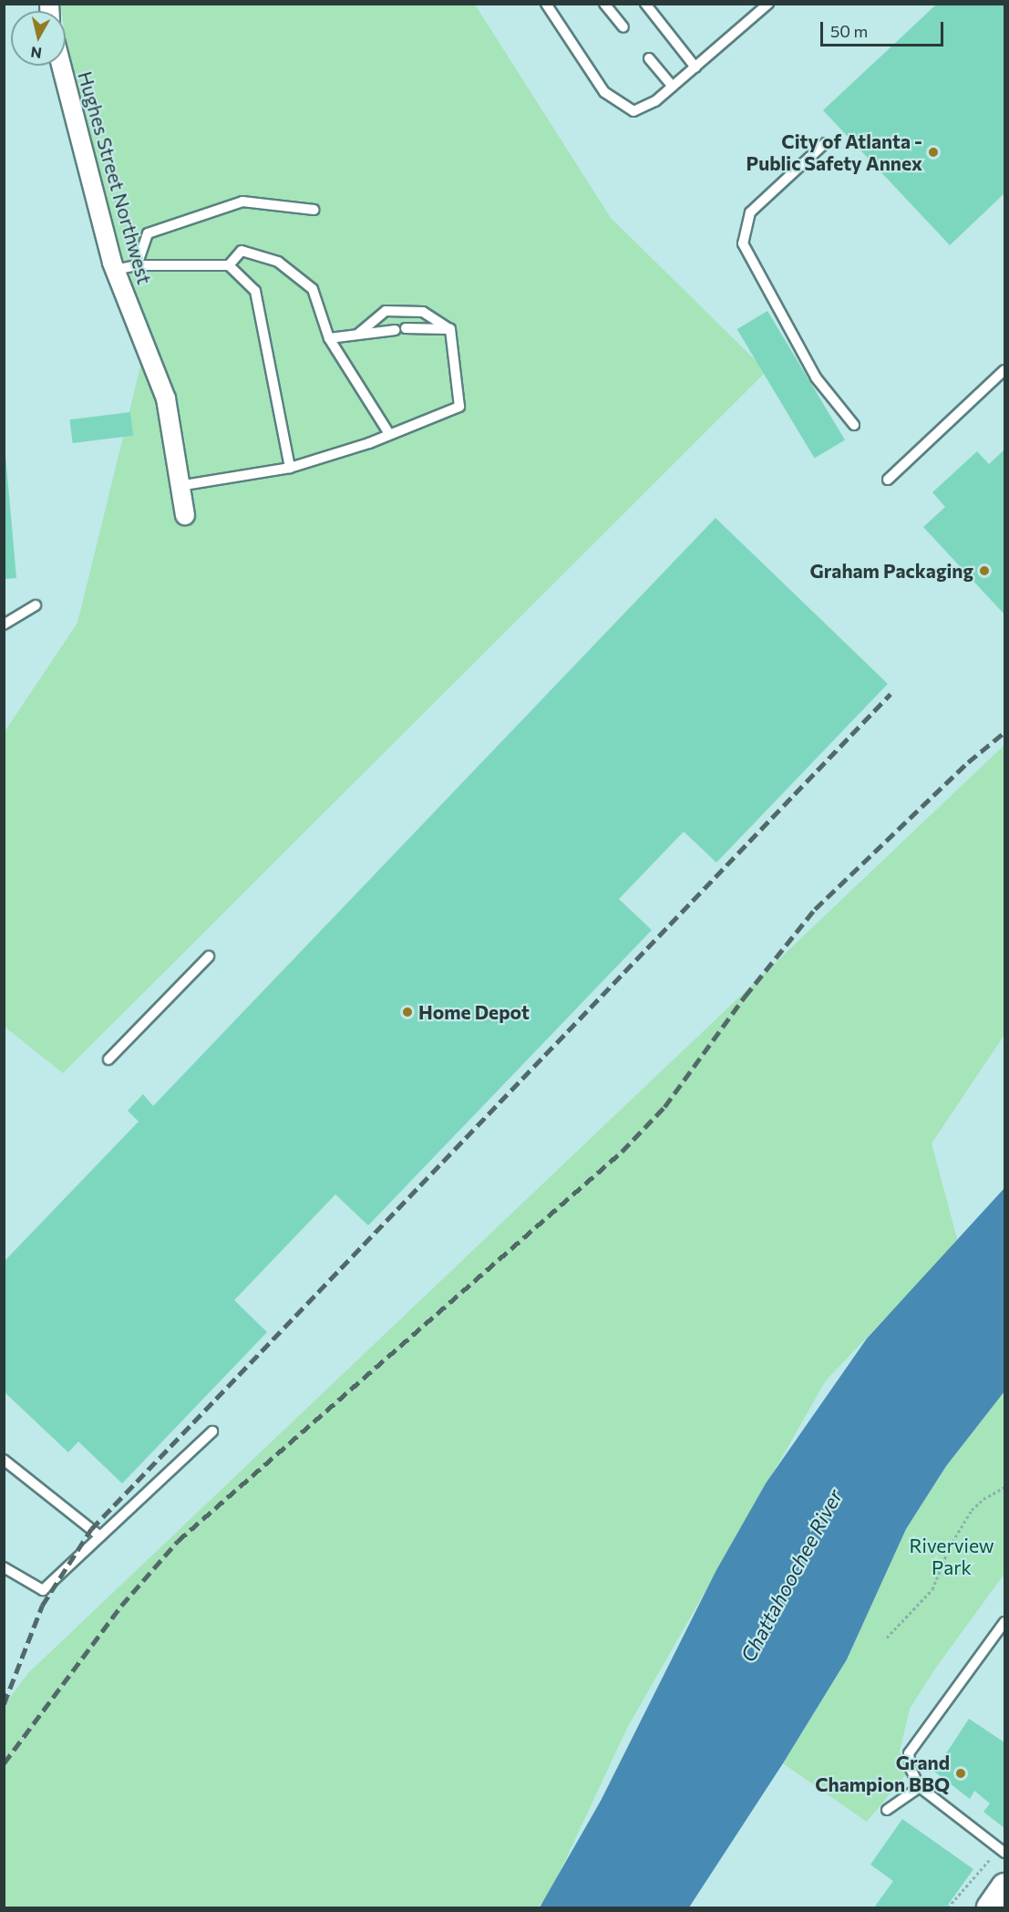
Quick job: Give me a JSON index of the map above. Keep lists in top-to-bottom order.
{
  "streets": {
    "street": ["Hughes Street Northwest"]
  },
  "water": ["Chattahoochee River"],
  "parks": ["Riverview Park"],
  "places": [
    "City of Atlanta - Public Safety Annex",
    "Graham Packaging",
    "Home Depot",
    "Grand Champion BBQ"
  ],
  "scale_bar": "50 m",
  "north": "bottom"
}
